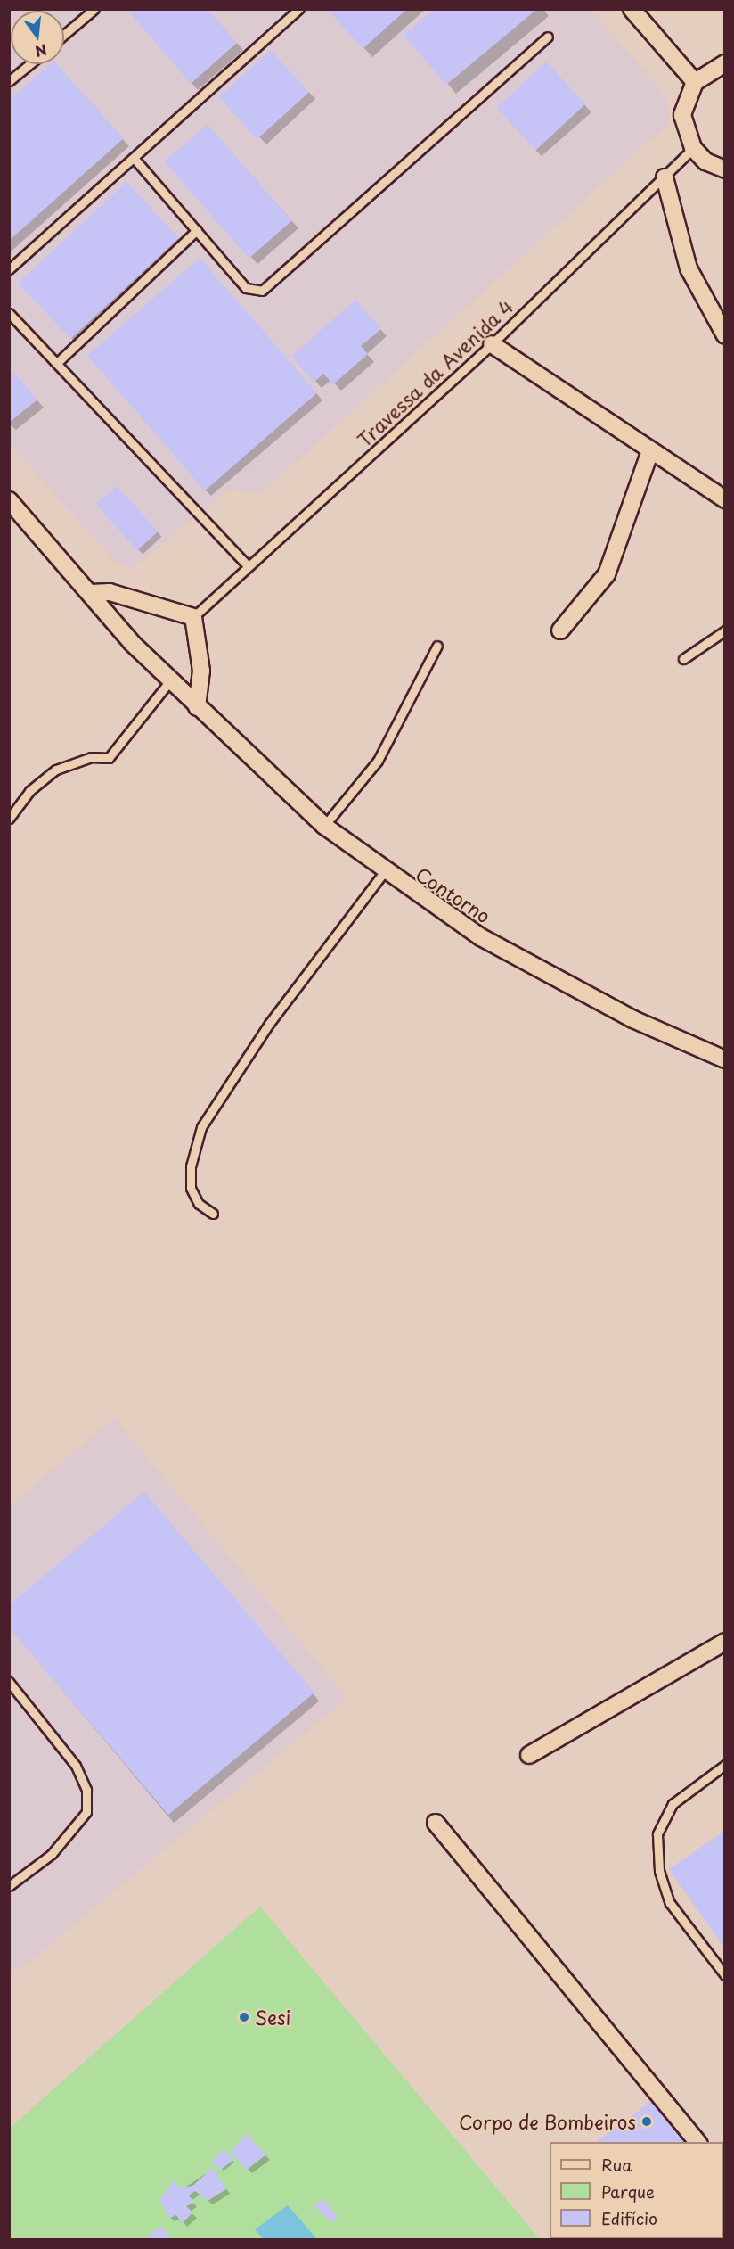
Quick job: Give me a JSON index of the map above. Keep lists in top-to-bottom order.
{
  "streets": {
    "street": ["Contorno"],
    "lane": ["Travessa da Avenida 4"]
  },
  "places": ["Sesi", "Corpo de Bombeiros"],
  "legend": ["Rua", "Parque", "Edifício"],
  "north": "bottom"
}
